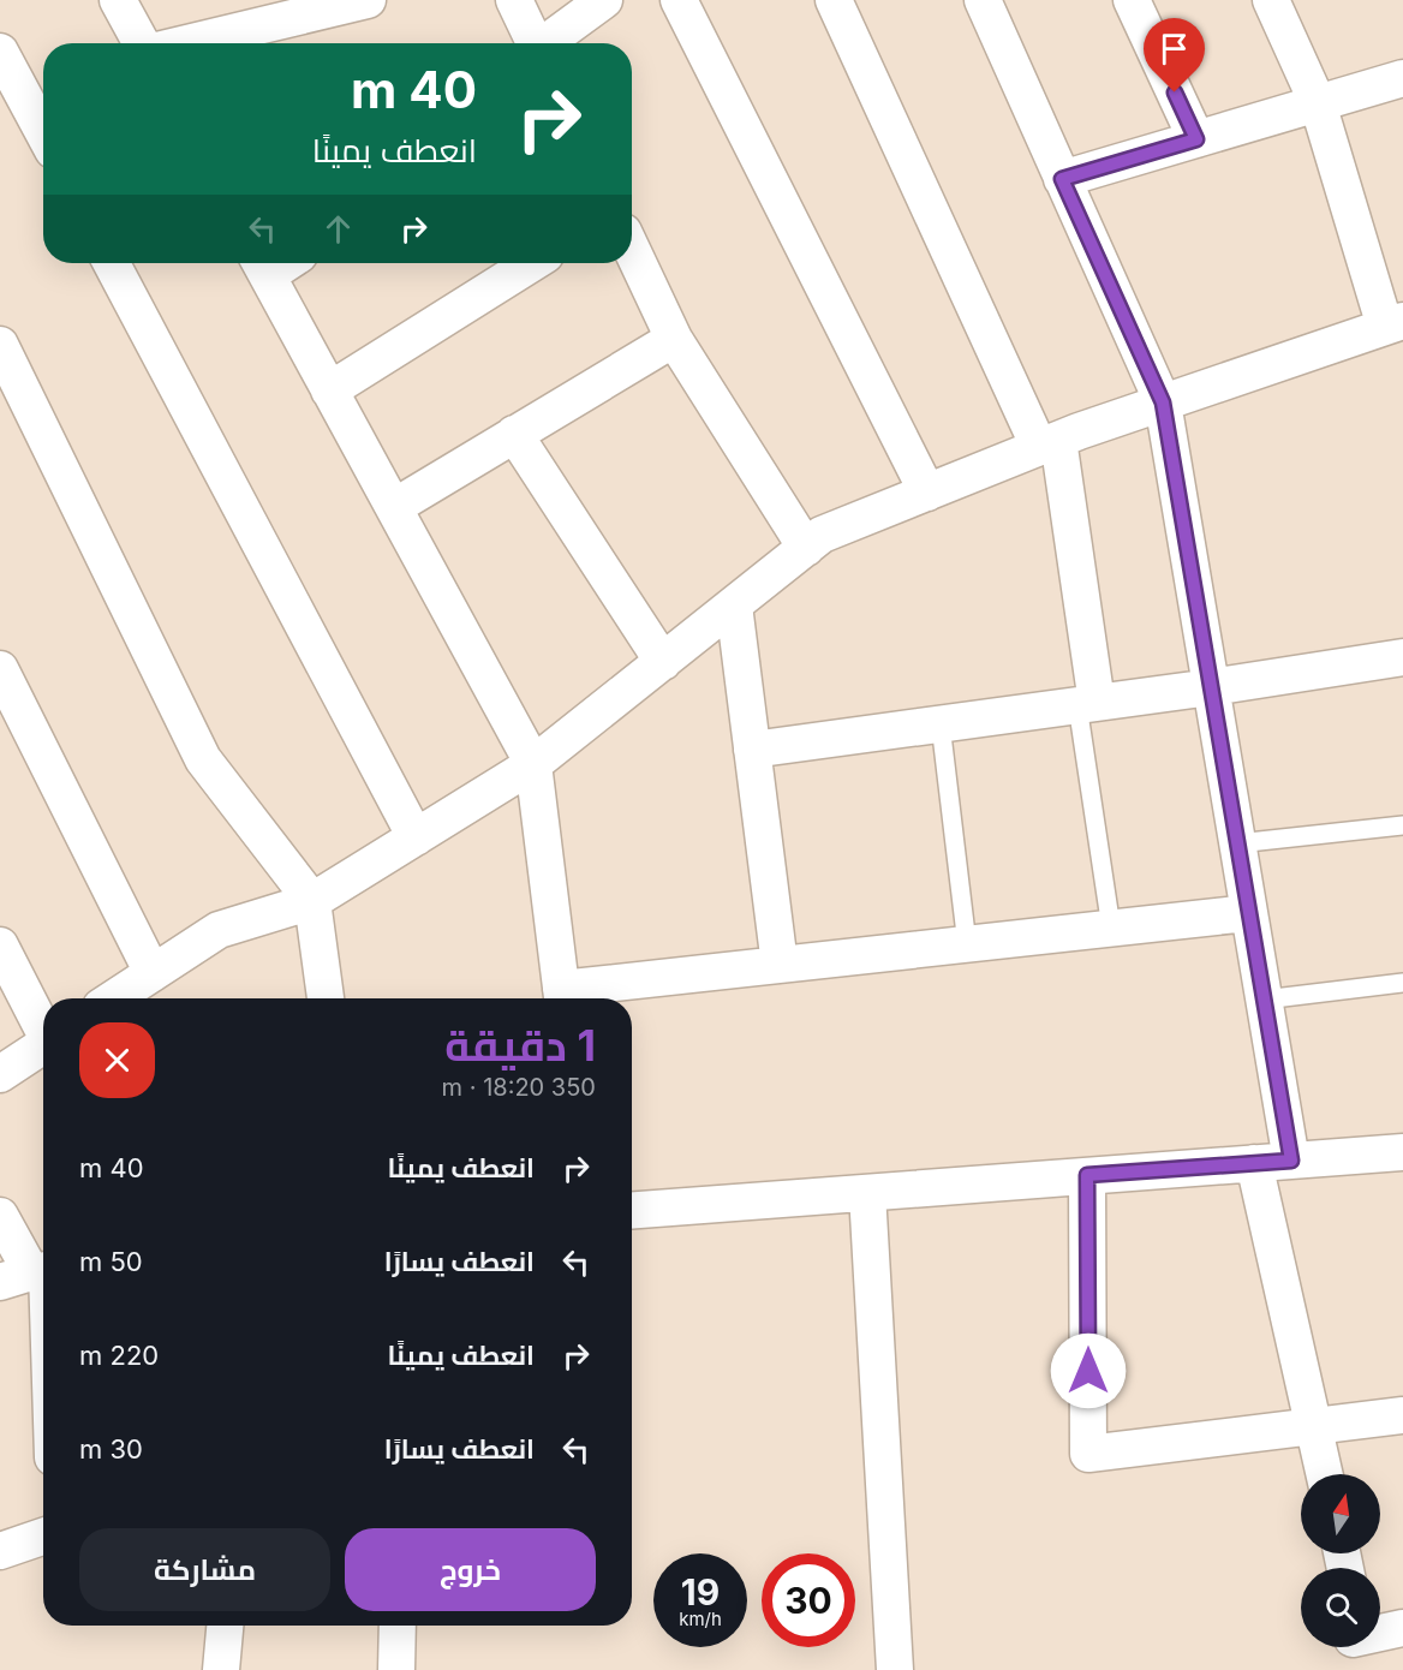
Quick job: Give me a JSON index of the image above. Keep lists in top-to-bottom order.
{
  "north": "top",
  "page": {
    "turn": ["40 m", "انعطف يمينًا"],
    "heading": ["1 دقيقة", "350 m · 18:20"],
    "list": [
      {
        "name": "انعطف يمينًا",
        "value": "40 m"
      },
      {
        "name": "انعطف يسارًا",
        "value": "50 m"
      },
      {
        "name": "انعطف يمينًا",
        "value": "220 m"
      },
      {
        "name": "انعطف يسارًا",
        "value": "30 m"
      }
    ],
    "buttons": ["خروج", "مشاركة"],
    "speed": "19 km/h",
    "limit": "30"
  }
}
